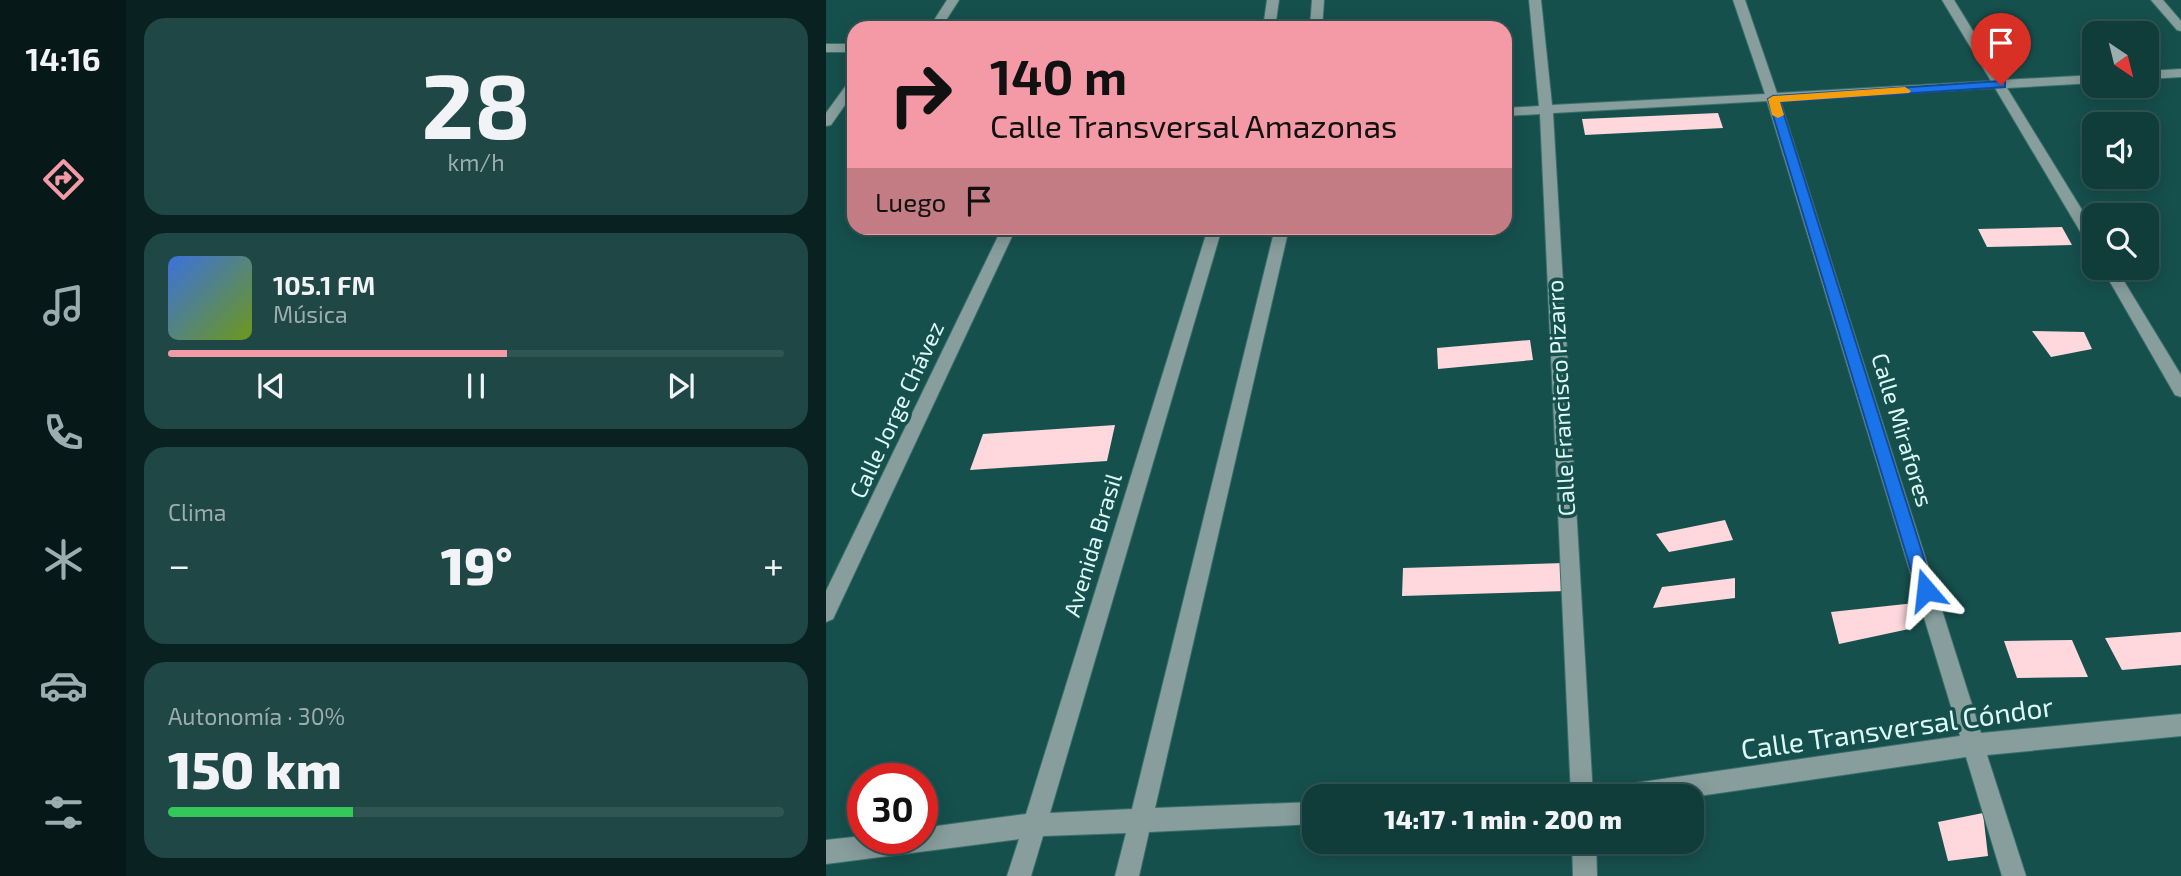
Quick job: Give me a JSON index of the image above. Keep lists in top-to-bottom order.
{
  "streets": {
    "street": [
      "Calle Francisco Pizarro",
      "Calle Jorge Chávez",
      "Calle Mirafores",
      "Avenida Brasil",
      "Calle Transversal Cóndor"
    ]
  },
  "crossings": [
    ["Calle Mirafores", "Calle Transversal Cóndor"]
  ],
  "north": "bottom right",
  "page": {
    "tabs": "14:16",
    "tile": [
      ["28", "km/h"],
      "Clima",
      ["Autonomía · 30%", "150 km"]
    ],
    "turn": ["140 m", "Calle Transversal Amazonas"],
    "then": "Luego",
    "song": ["105.1 FM", "Música"],
    "heat": ["−", "19°", "+"],
    "limit": "30",
    "trip": "14:17 · 1 min · 200 m"
  }
}
